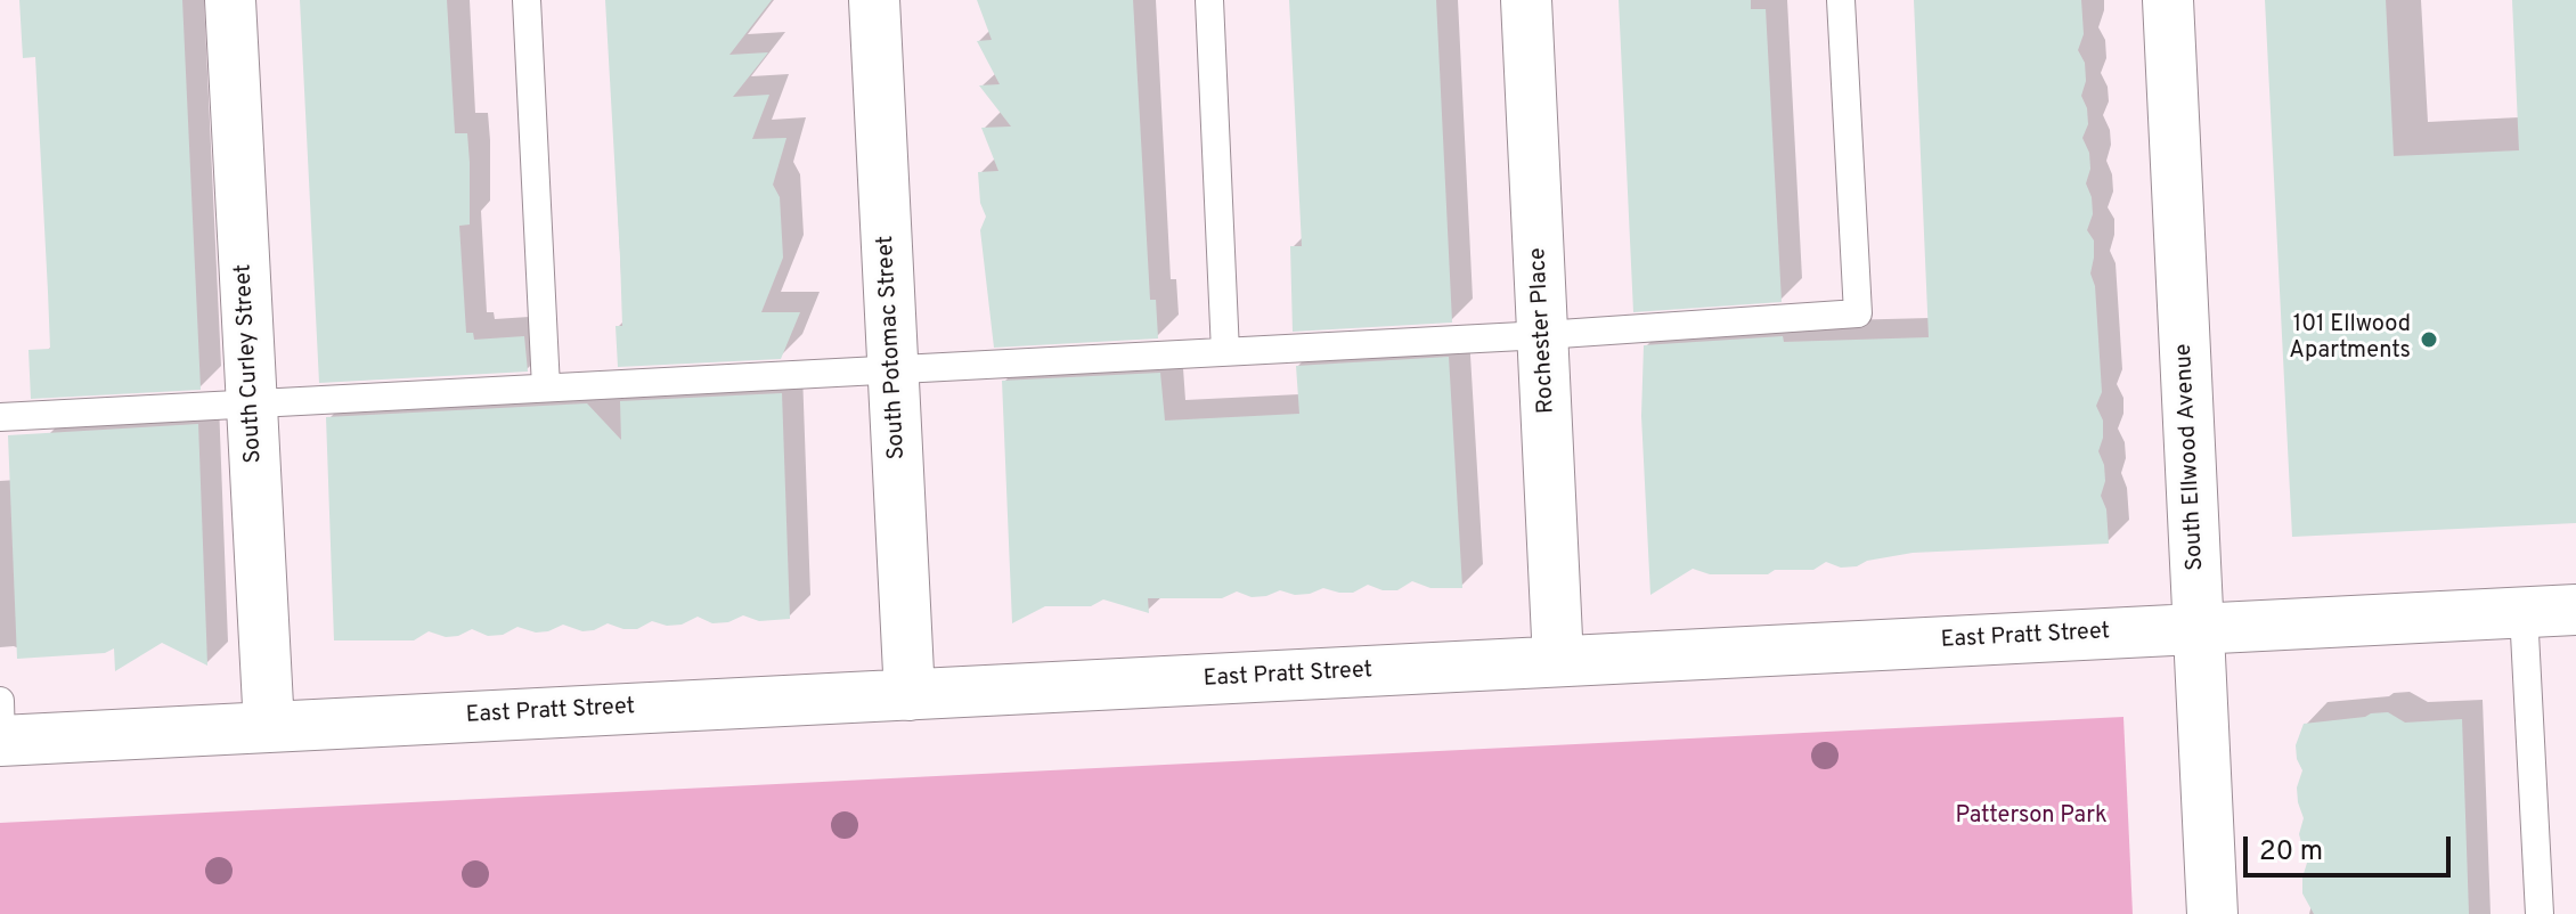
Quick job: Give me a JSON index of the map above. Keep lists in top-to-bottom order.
{
  "streets": {
    "street": [
      "Rochester Place",
      "South Potomac Street",
      "South Curley Street",
      "South Ellwood Avenue",
      "East Pratt Street"
    ]
  },
  "crossings": [
    ["Rochester Place", "East Pratt Street"],
    ["South Potomac Street", "East Pratt Street"],
    ["South Curley Street", "East Pratt Street"],
    ["South Ellwood Avenue", "East Pratt Street"]
  ],
  "parks": ["Patterson Park"],
  "places": ["101 Ellwood Apartments"],
  "scale_bar": "20 m"
}
